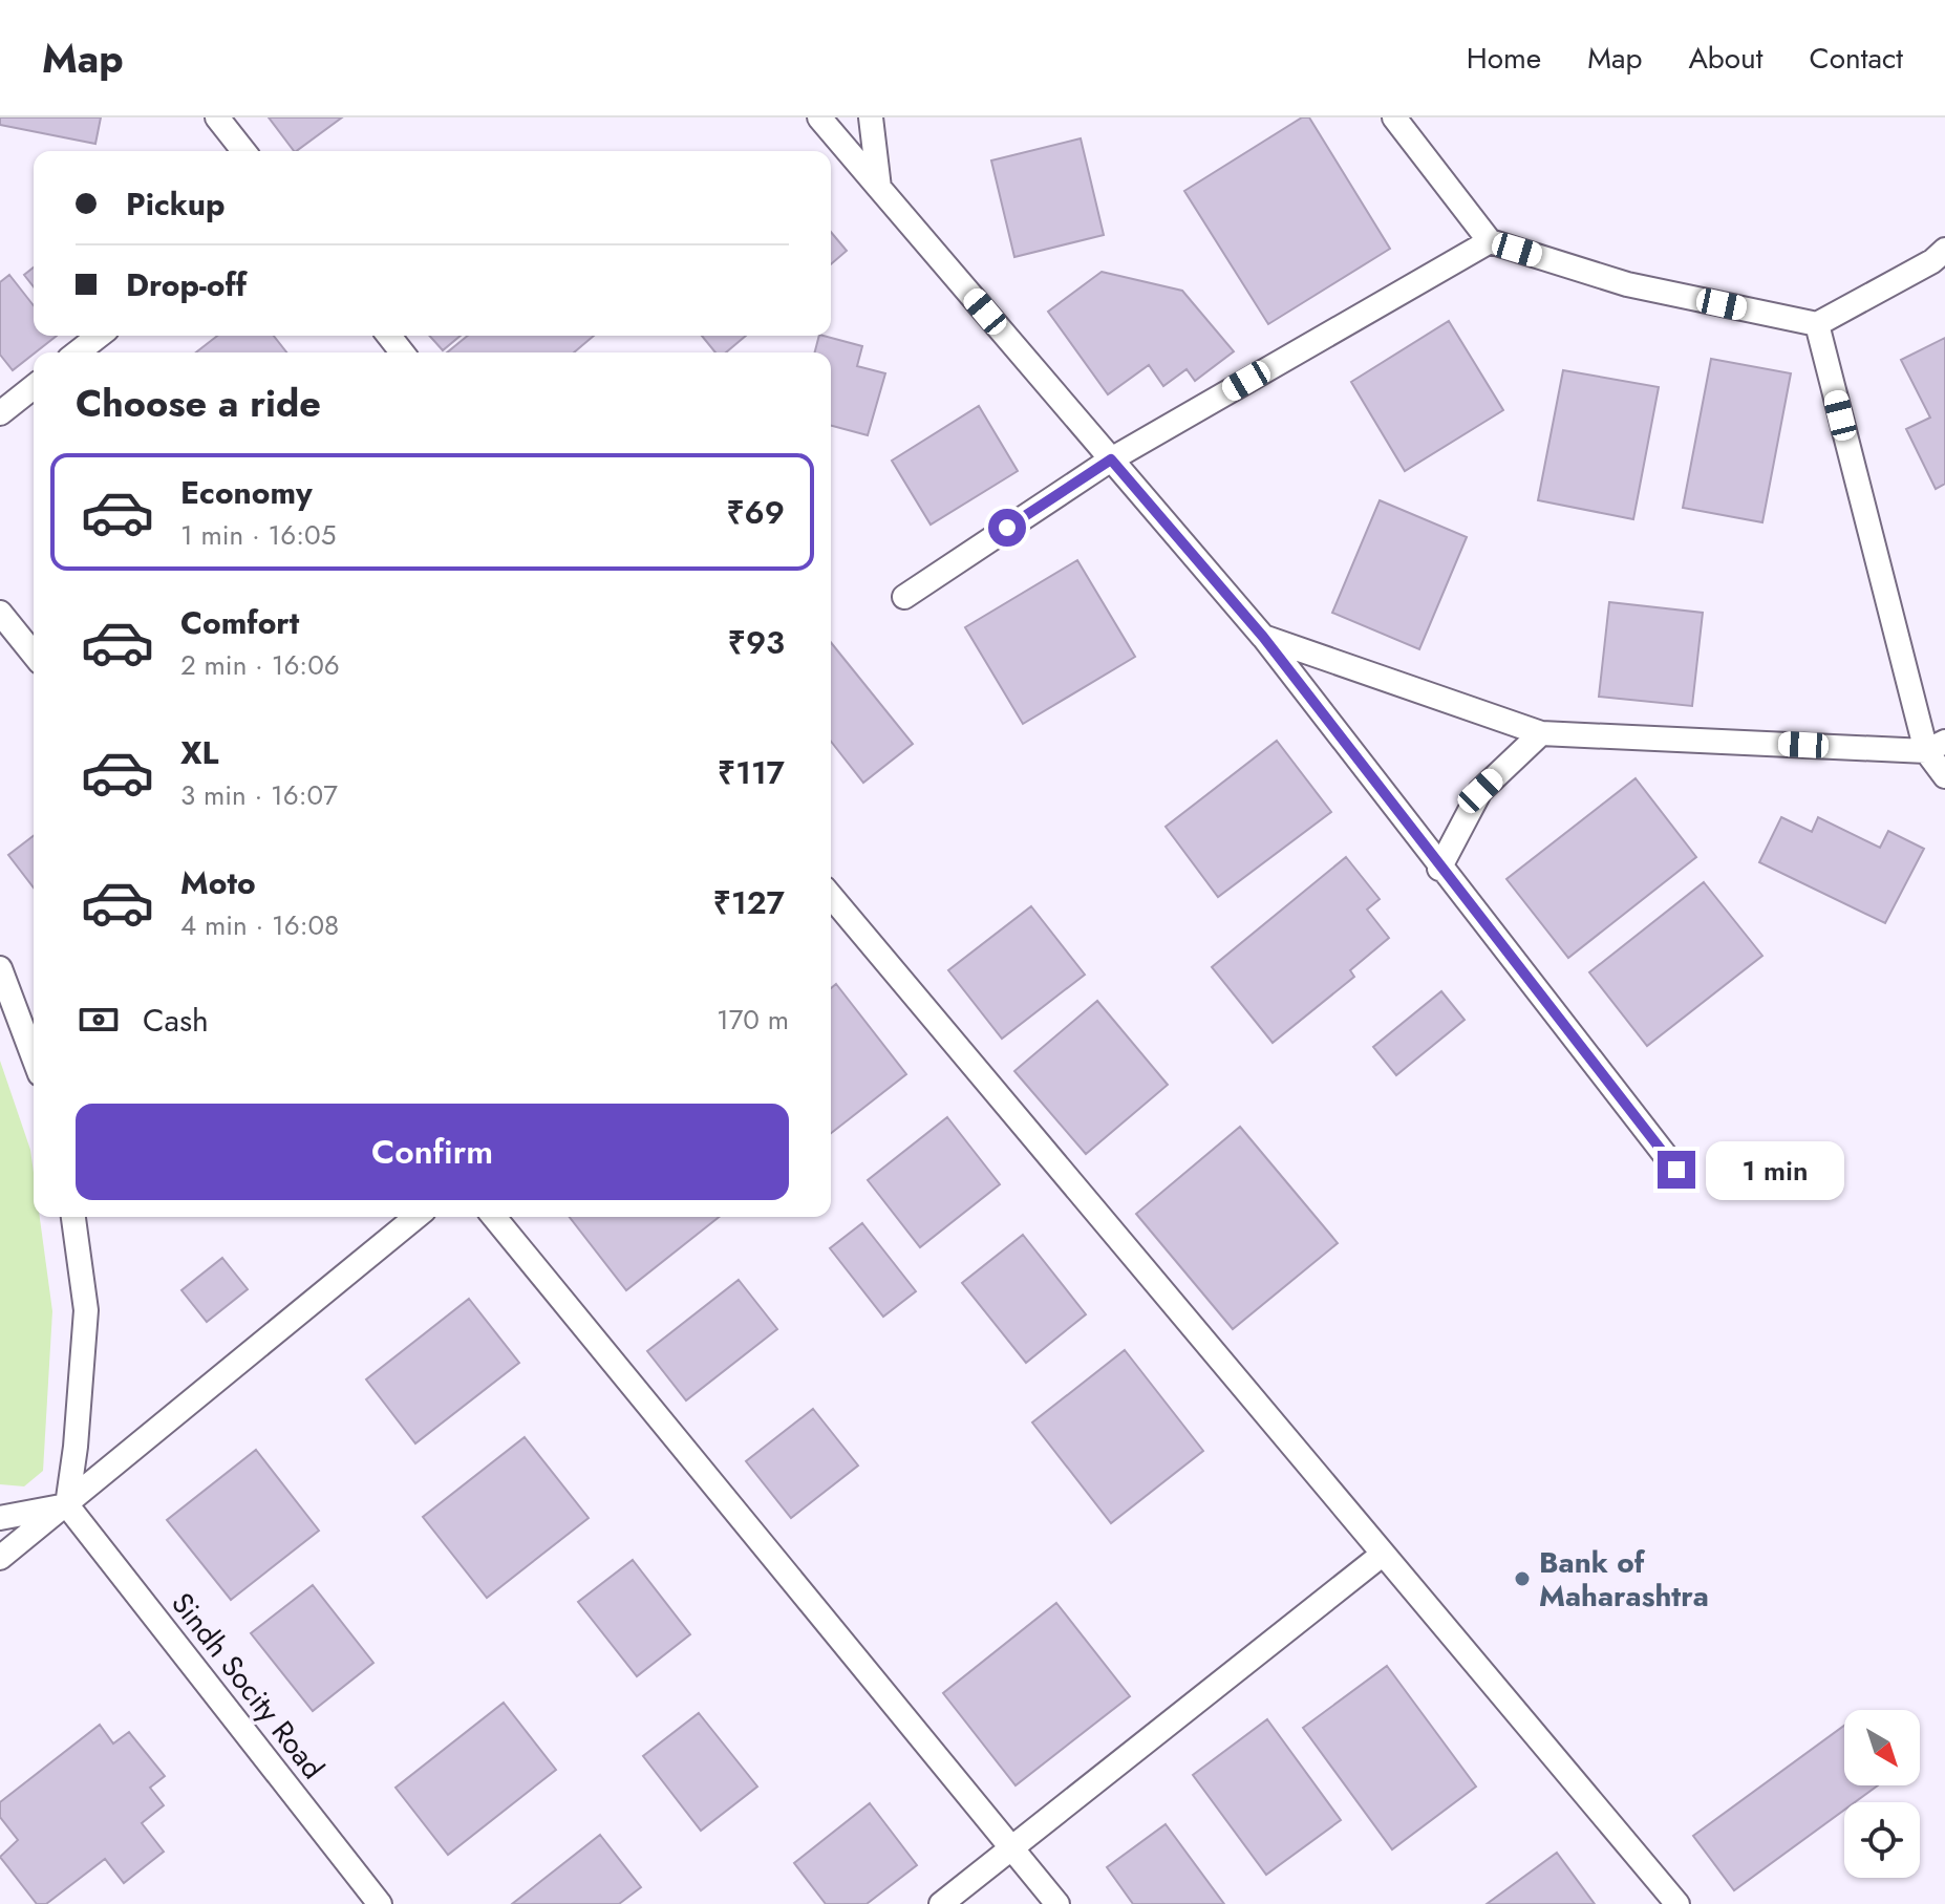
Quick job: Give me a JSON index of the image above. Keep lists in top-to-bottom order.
{
  "streets": {
    "lane": ["Sindh Socity Road"]
  },
  "places": ["Bank of Maharashtra"],
  "north": "bottom right",
  "page": {
    "header": "Map",
    "nav": [
      "Home",
      "Map",
      "About",
      "Contact"
    ],
    "banner": ["Pickup", "Drop-off"],
    "heading": "Choose a ride",
    "list": [
      {
        "name": "Economy",
        "note": "1 min · 16:05",
        "value": "₹69"
      },
      {
        "name": "Comfort",
        "note": "2 min · 16:06",
        "value": "₹93"
      },
      {
        "name": "XL",
        "note": "3 min · 16:07",
        "value": "₹117"
      },
      {
        "name": "Moto",
        "note": "4 min · 16:08",
        "value": "₹127"
      }
    ],
    "pay": ["Cash", "170 m"],
    "buttons": "Confirm",
    "bubble": "1 min"
  }
}
